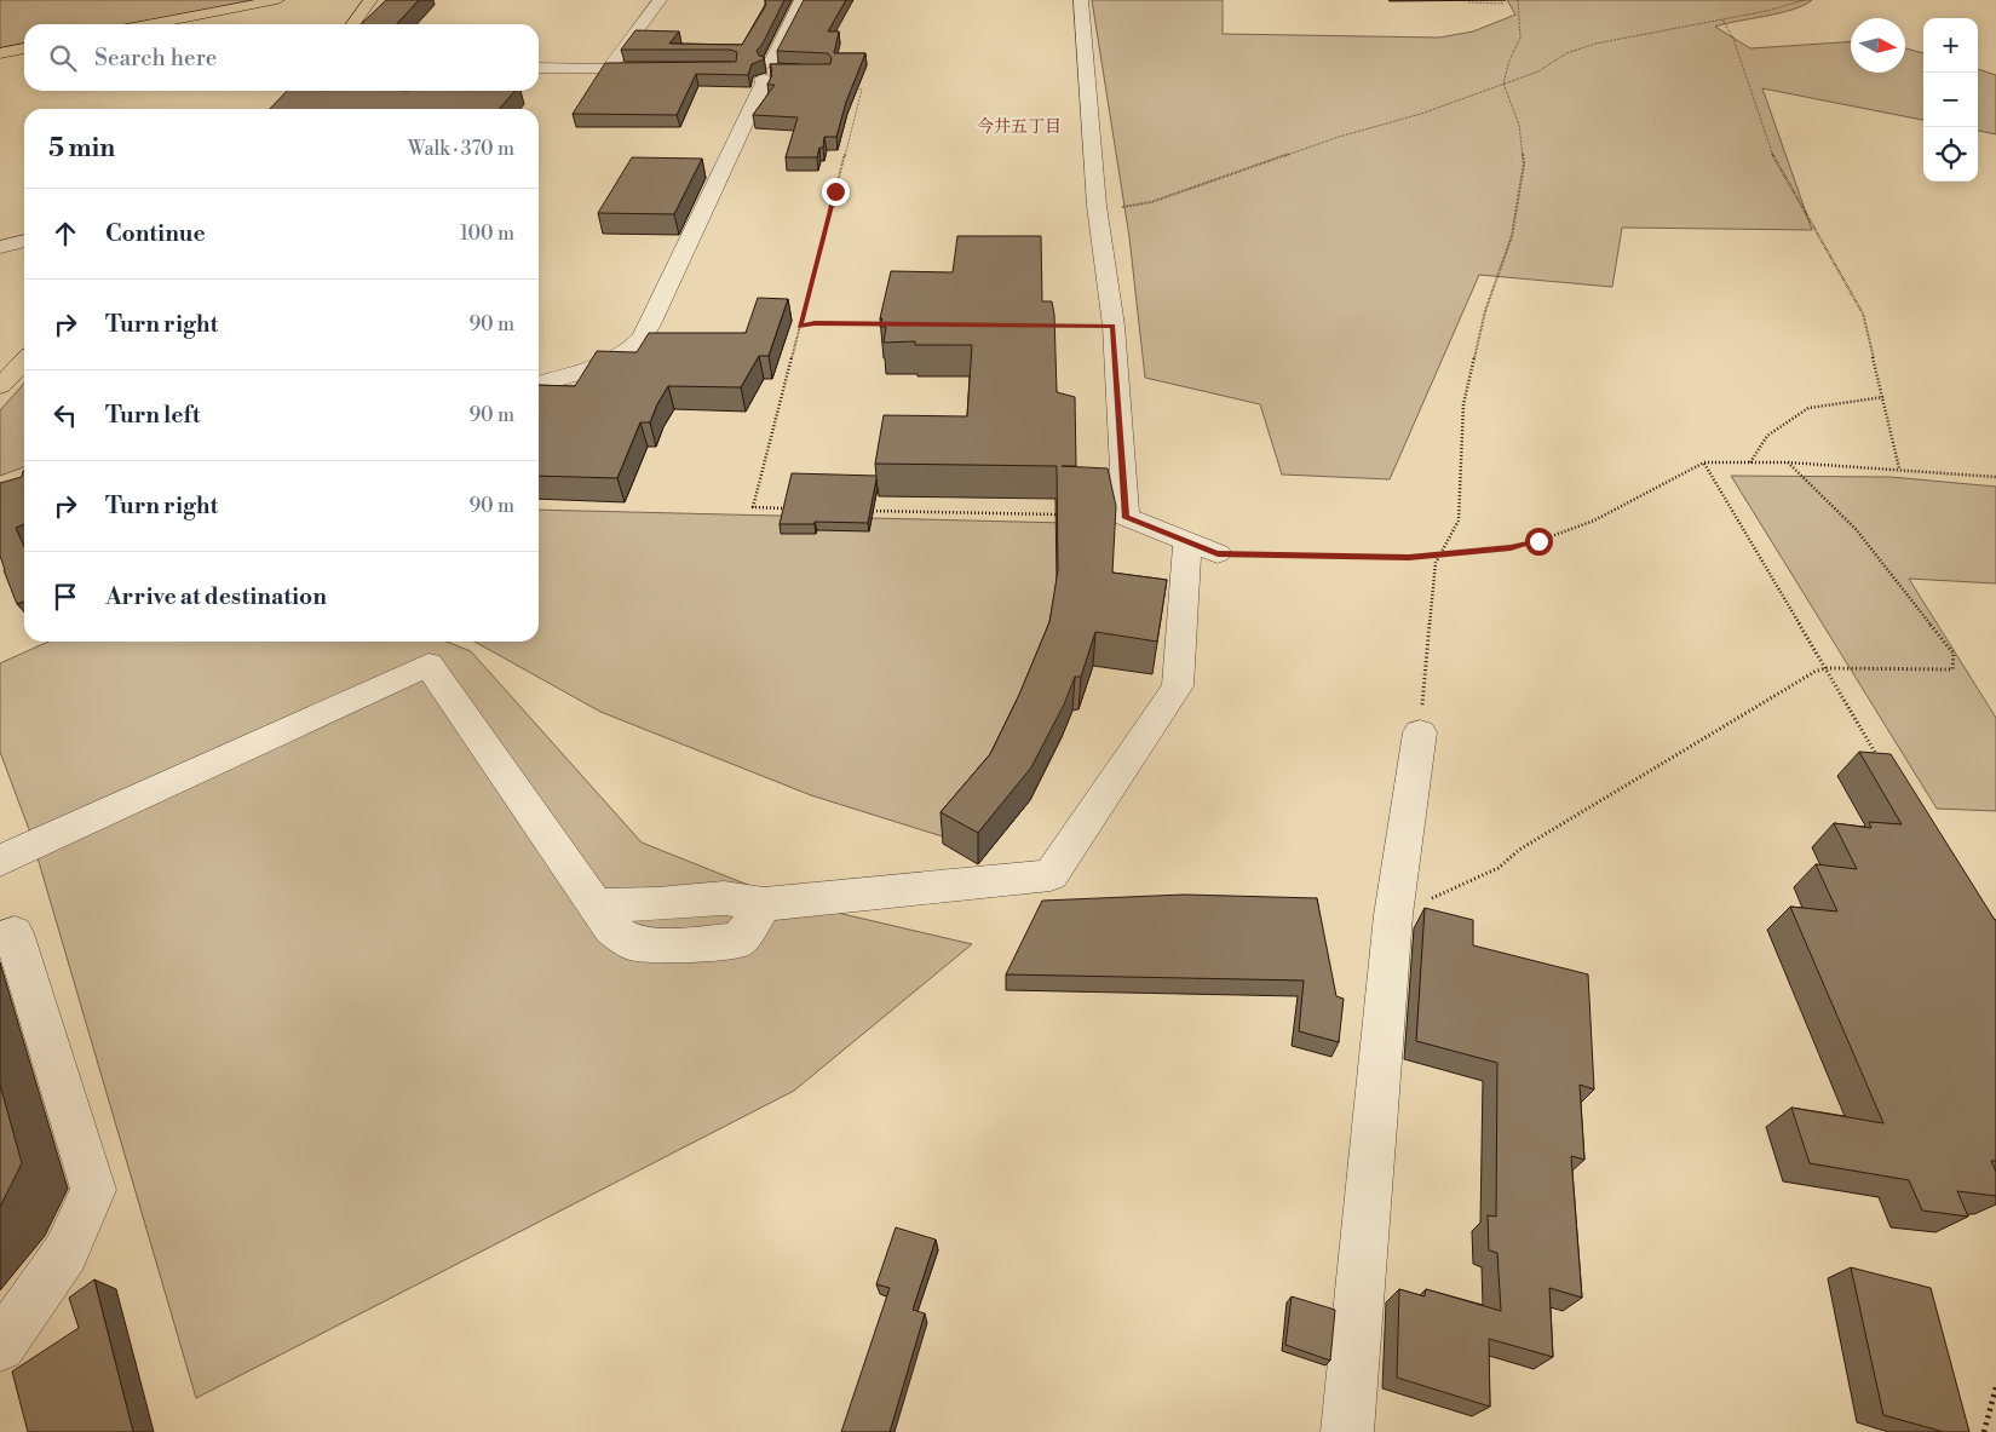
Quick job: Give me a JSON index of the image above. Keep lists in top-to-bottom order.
{
  "districts": ["今井五丁目"],
  "north": "right",
  "page": {
    "map_buttons": ["+", "−"],
    "search": "Search here",
    "heading": ["5 min", "Walk · 370 m"],
    "list": [
      ["Continue", "100 m"],
      ["Turn right", "90 m"],
      ["Turn left", "90 m"],
      ["Turn right", "90 m"],
      "Arrive at destination"
    ]
  }
}
